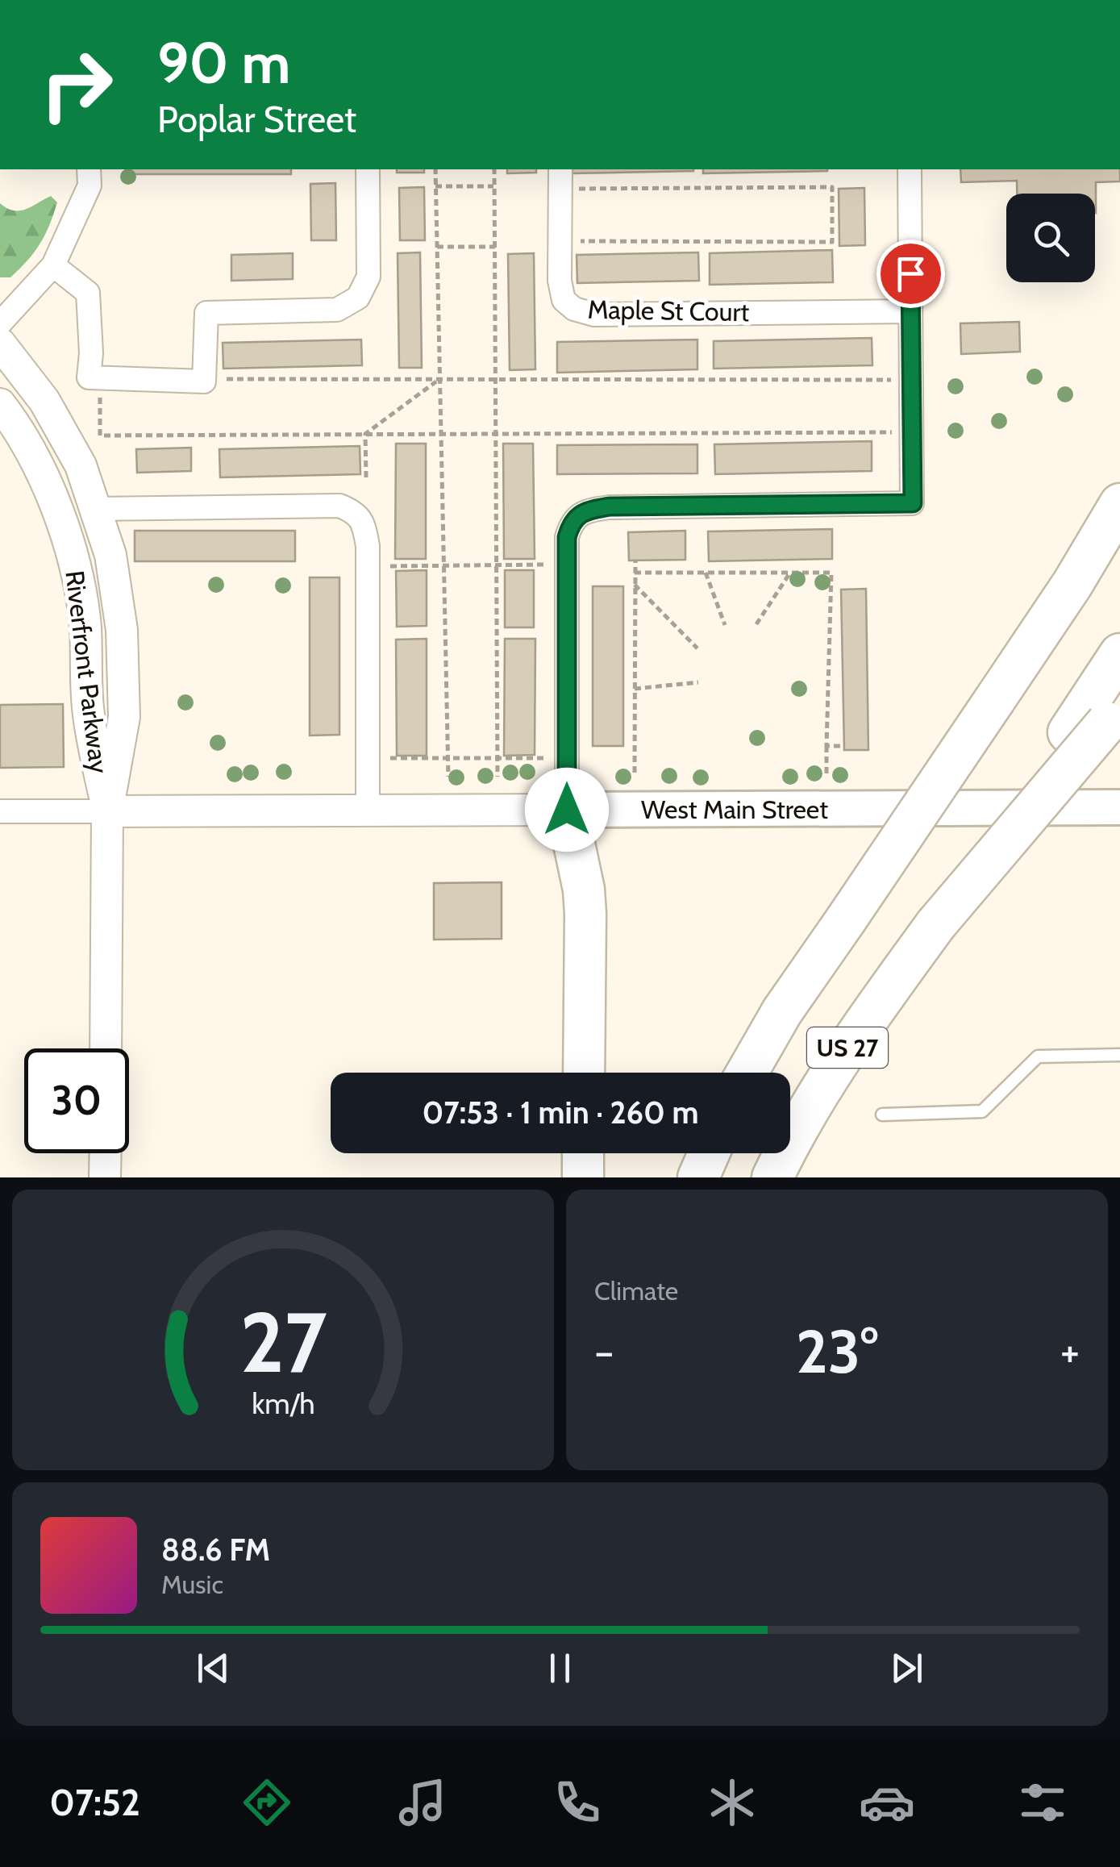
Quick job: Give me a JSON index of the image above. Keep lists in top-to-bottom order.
{
  "streets": {
    "highway": ["US 27"],
    "main road": ["Riverfront Parkway", "West Main Street"],
    "street": ["Maple St Court"]
  },
  "crossings": [
    ["Riverfront Parkway", "West Main Street"]
  ],
  "page": {
    "turn": ["90 m", "Poplar Street"],
    "limit": "30",
    "trip": "07:53 · 1 min · 260 m",
    "tile": "Climate",
    "heat": ["−", "23°", "+"],
    "song": ["88.6 FM", "Music"],
    "tabs": "07:52",
    "gauge": ["27", "km/h"]
  }
}
